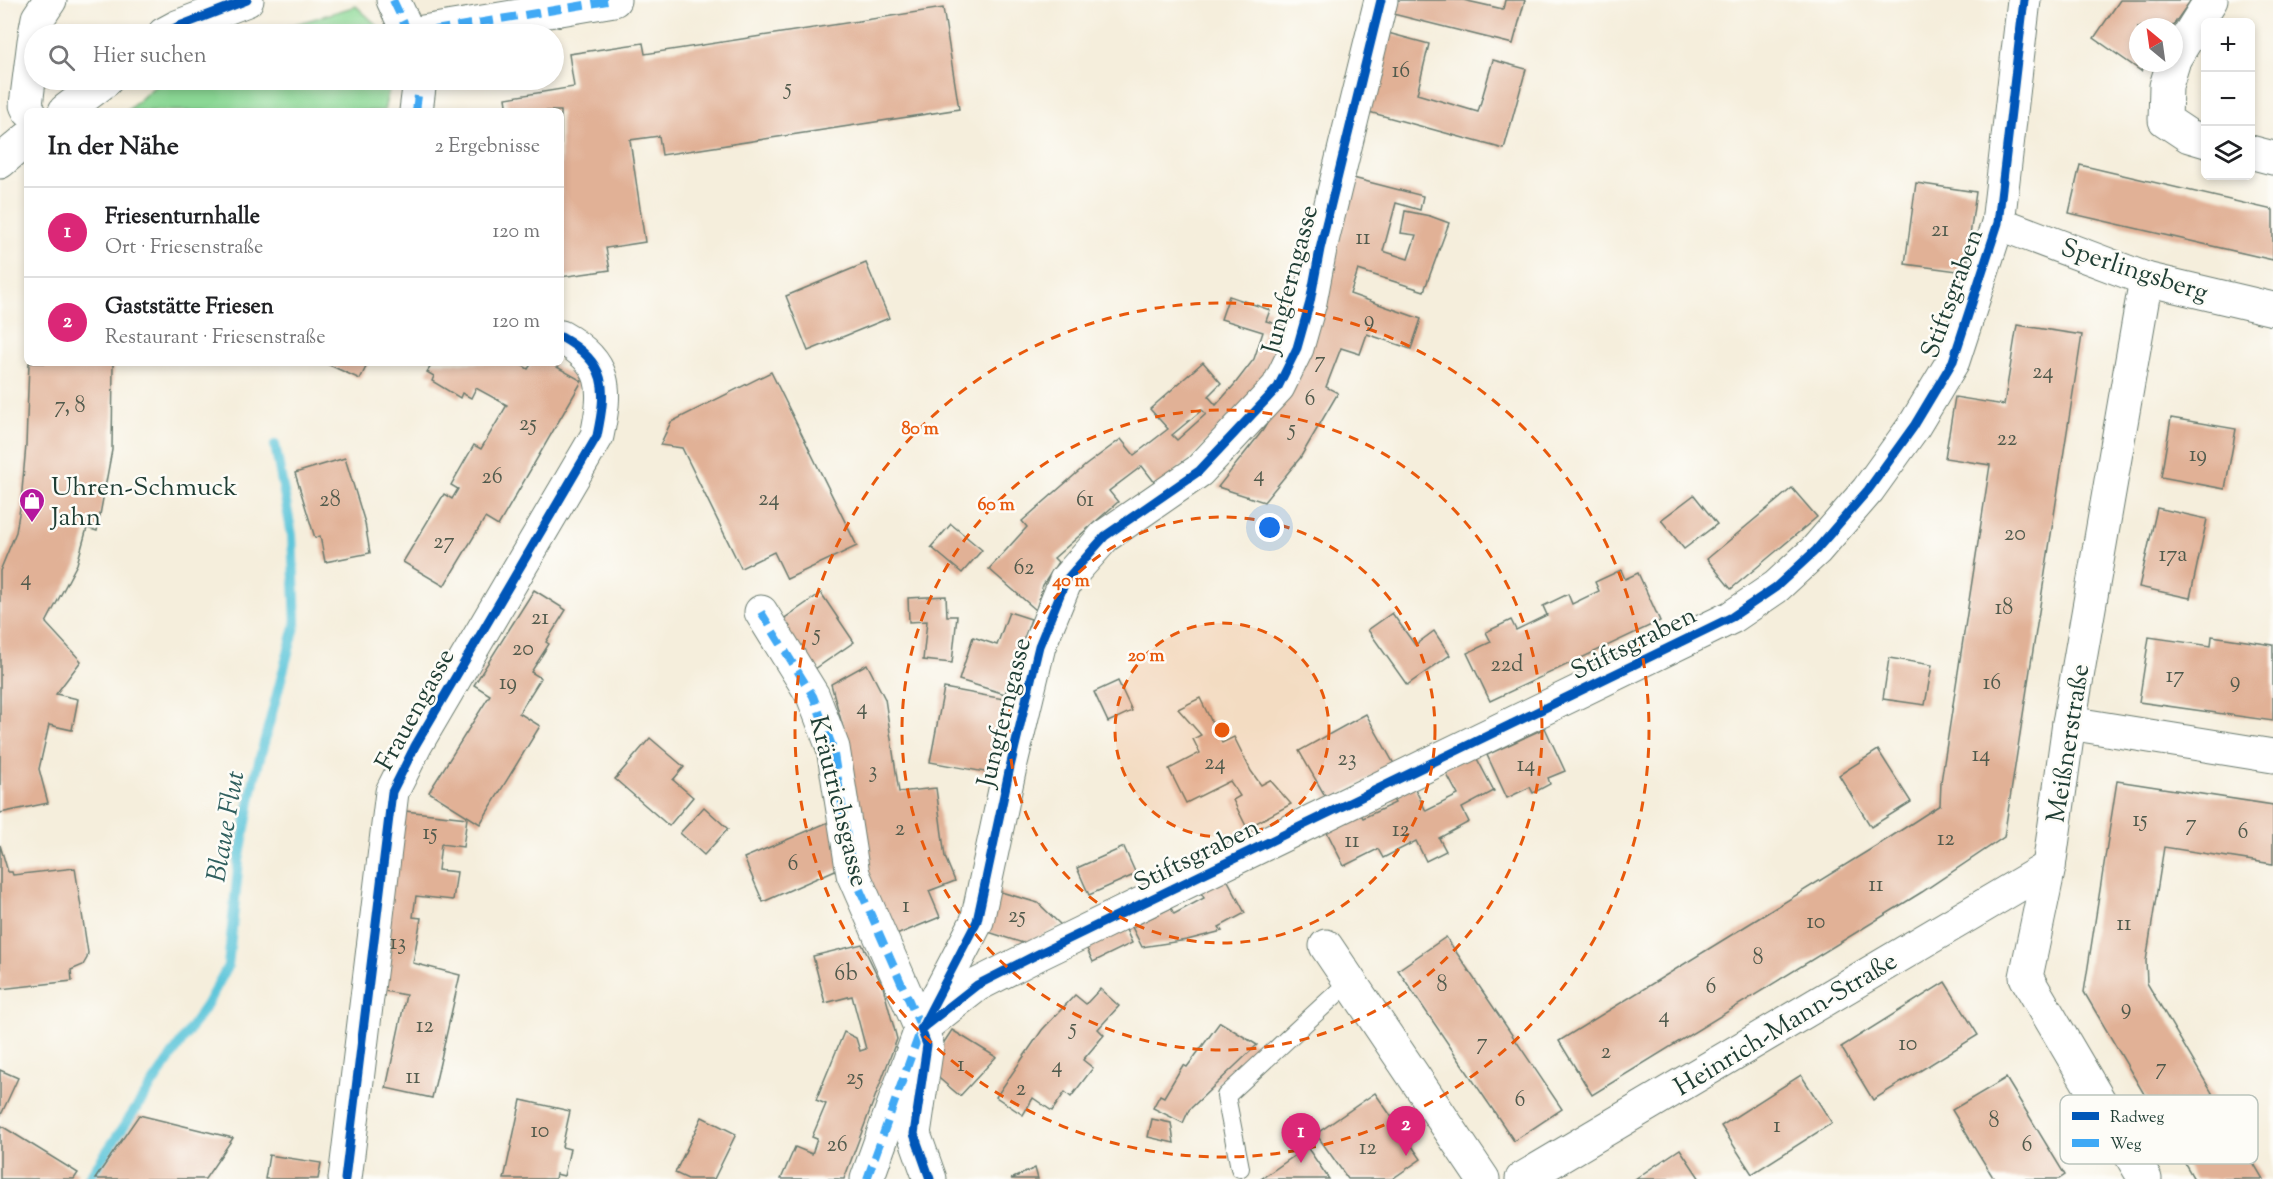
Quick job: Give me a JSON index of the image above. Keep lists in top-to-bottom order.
{
  "streets": {
    "street": [
      "Sperlingsberg",
      "Jungferngasse",
      "Stiftsgraben",
      "Frauengasse",
      "Meißnerstraße",
      "Kräutrichsgasse",
      "Heinrich-Mann-Straße"
    ]
  },
  "crossings": [
    ["Sperlingsberg", "Stiftsgraben"],
    ["Sperlingsberg", "Meißnerstraße"],
    ["Jungferngasse", "Stiftsgraben"],
    ["Jungferngasse", "Kräutrichsgasse"],
    ["Stiftsgraben", "Kräutrichsgasse"],
    ["Meißnerstraße", "Heinrich-Mann-Straße"]
  ],
  "water": ["Blaue Flut"],
  "places": {
    "shop": ["Uhren-Schmuck Jahn"]
  },
  "house_numbers": [
    "16",
    "5",
    "21",
    "11",
    "9",
    "7",
    "24",
    "6",
    "7, 8",
    "25",
    "5",
    "22",
    "19",
    "4",
    "26",
    "24",
    "28",
    "61",
    "20",
    "27",
    "17a",
    "62",
    "4",
    "18",
    "21",
    "5",
    "20",
    "22d",
    "17",
    "9",
    "19",
    "16",
    "4",
    "14",
    "23",
    "24",
    "14",
    "3",
    "15",
    "7",
    "2",
    "12",
    "6",
    "15",
    "12",
    "11",
    "6",
    "11",
    "1",
    "25",
    "10",
    "11",
    "13",
    "8",
    "6b",
    "8",
    "6",
    "9",
    "4",
    "12",
    "5",
    "7",
    "10",
    "2",
    "1",
    "4",
    "7",
    "11",
    "25",
    "2",
    "6",
    "8",
    "1",
    "10",
    "26",
    "6",
    "12"
  ],
  "legend": ["Radweg", "Weg"],
  "north": "top left",
  "page": {
    "map_buttons": ["+", "−"],
    "search": "Hier suchen",
    "heading": ["In der Nähe", "2 Ergebnisse"],
    "list": [
      {
        "mark": "1",
        "name": "Friesenturnhalle",
        "note": "Ort · Friesenstraße",
        "value": "120 m"
      },
      {
        "mark": "2",
        "name": "Gaststätte Friesen",
        "note": "Restaurant · Friesenstraße",
        "value": "120 m"
      }
    ],
    "pins": ["2", "1"]
  },
  "rings": [
    "80 m",
    "60 m",
    "40 m",
    "20 m"
  ]
}
